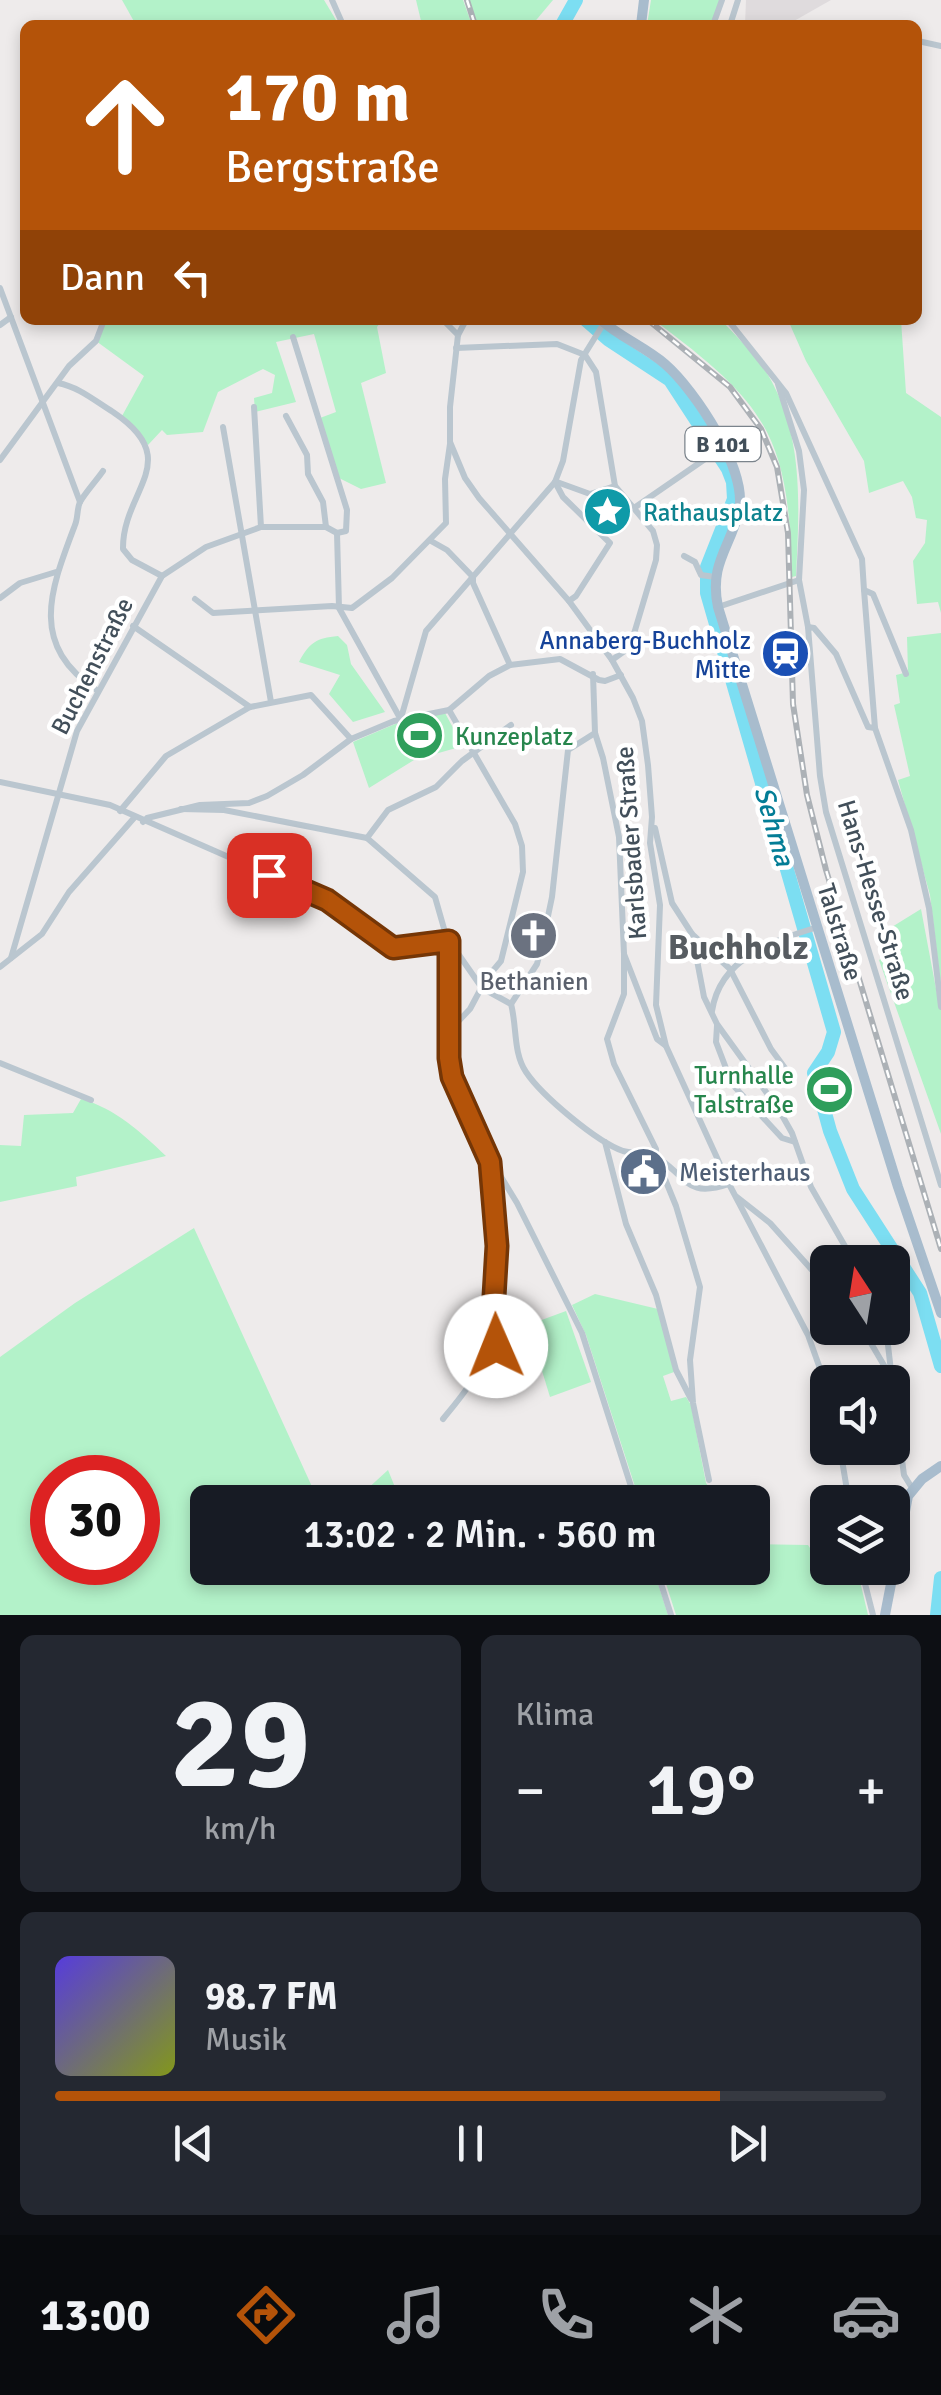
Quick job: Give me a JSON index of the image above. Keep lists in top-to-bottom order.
{
  "streets": {
    "main road": ["B 101", "Talstraße"],
    "street": ["Buchenstraße", "Karlsbader Straße", "Hans-Hesse-Straße"]
  },
  "districts": ["Buchholz"],
  "water": ["Sehma"],
  "places": {
    "place": ["Rathausplatz"],
    "station": ["Annaberg-Buchholz Mitte"],
    "sports": ["Kunzeplatz", "Turnhalle Talstraße"],
    "church": ["Bethanien"],
    "public building": ["Meisterhaus"]
  },
  "north": "top",
  "page": {
    "turn": ["170 m", "Bergstraße"],
    "then": "Dann",
    "limit": "30",
    "trip": "13:02 · 2 Min. · 560 m",
    "tile": [
      ["29", "km/h"],
      "Klima"
    ],
    "heat": ["−", "19°", "+"],
    "song": ["98.7 FM", "Musik"],
    "tabs": "13:00"
  }
}
